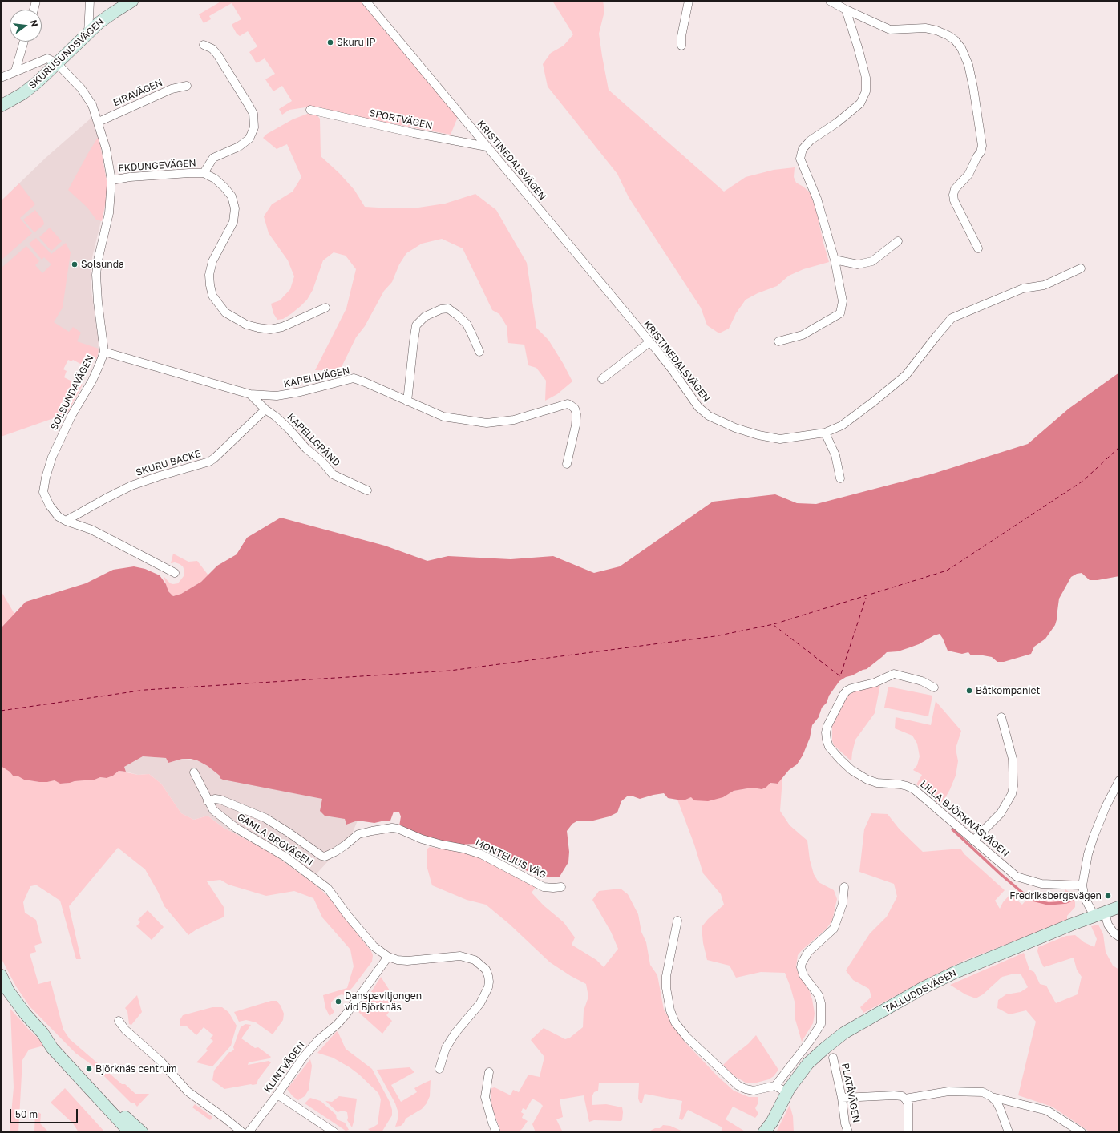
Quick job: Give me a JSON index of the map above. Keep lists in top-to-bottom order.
{
  "streets": {
    "street": [
      "SKURUSUNDSVÄGEN",
      "EIRAVÄGEN",
      "SPORTVÄGEN",
      "KRISTINEDALSVÄGEN",
      "EKDUNGEVÄGEN",
      "KAPELLVÄGEN",
      "SOLSUNDAVÄGEN",
      "KAPELLGRÄND",
      "SKURU BACKE",
      "LILLA BJÖRKNÄSVÄGEN",
      "GAMLA BROVÄGEN",
      "MONTELIUS VÄG",
      "TALLUDDSVÄGEN",
      "KLINTVÄGEN",
      "PLATÅVÄGEN"
    ]
  },
  "crossings": [
    ["SKURUSUNDSVÄGEN", "SOLSUNDAVÄGEN"],
    ["EIRAVÄGEN", "SOLSUNDAVÄGEN"],
    ["SPORTVÄGEN", "KRISTINEDALSVÄGEN"],
    ["EKDUNGEVÄGEN", "SOLSUNDAVÄGEN"],
    ["KAPELLVÄGEN", "SOLSUNDAVÄGEN"],
    ["KAPELLVÄGEN", "KAPELLGRÄND"],
    ["SOLSUNDAVÄGEN", "SKURU BACKE"],
    ["KAPELLGRÄND", "SKURU BACKE"],
    ["GAMLA BROVÄGEN", "MONTELIUS VÄG"],
    ["GAMLA BROVÄGEN", "KLINTVÄGEN"]
  ],
  "places": [
    "Skuru IP",
    "Solsunda",
    "Båtkompaniet",
    "Fredriksbergsvägen",
    "Danspaviljongen vid Björknäs",
    "Björknäs centrum"
  ],
  "scale_bar": "50 m",
  "north": "right"
}
